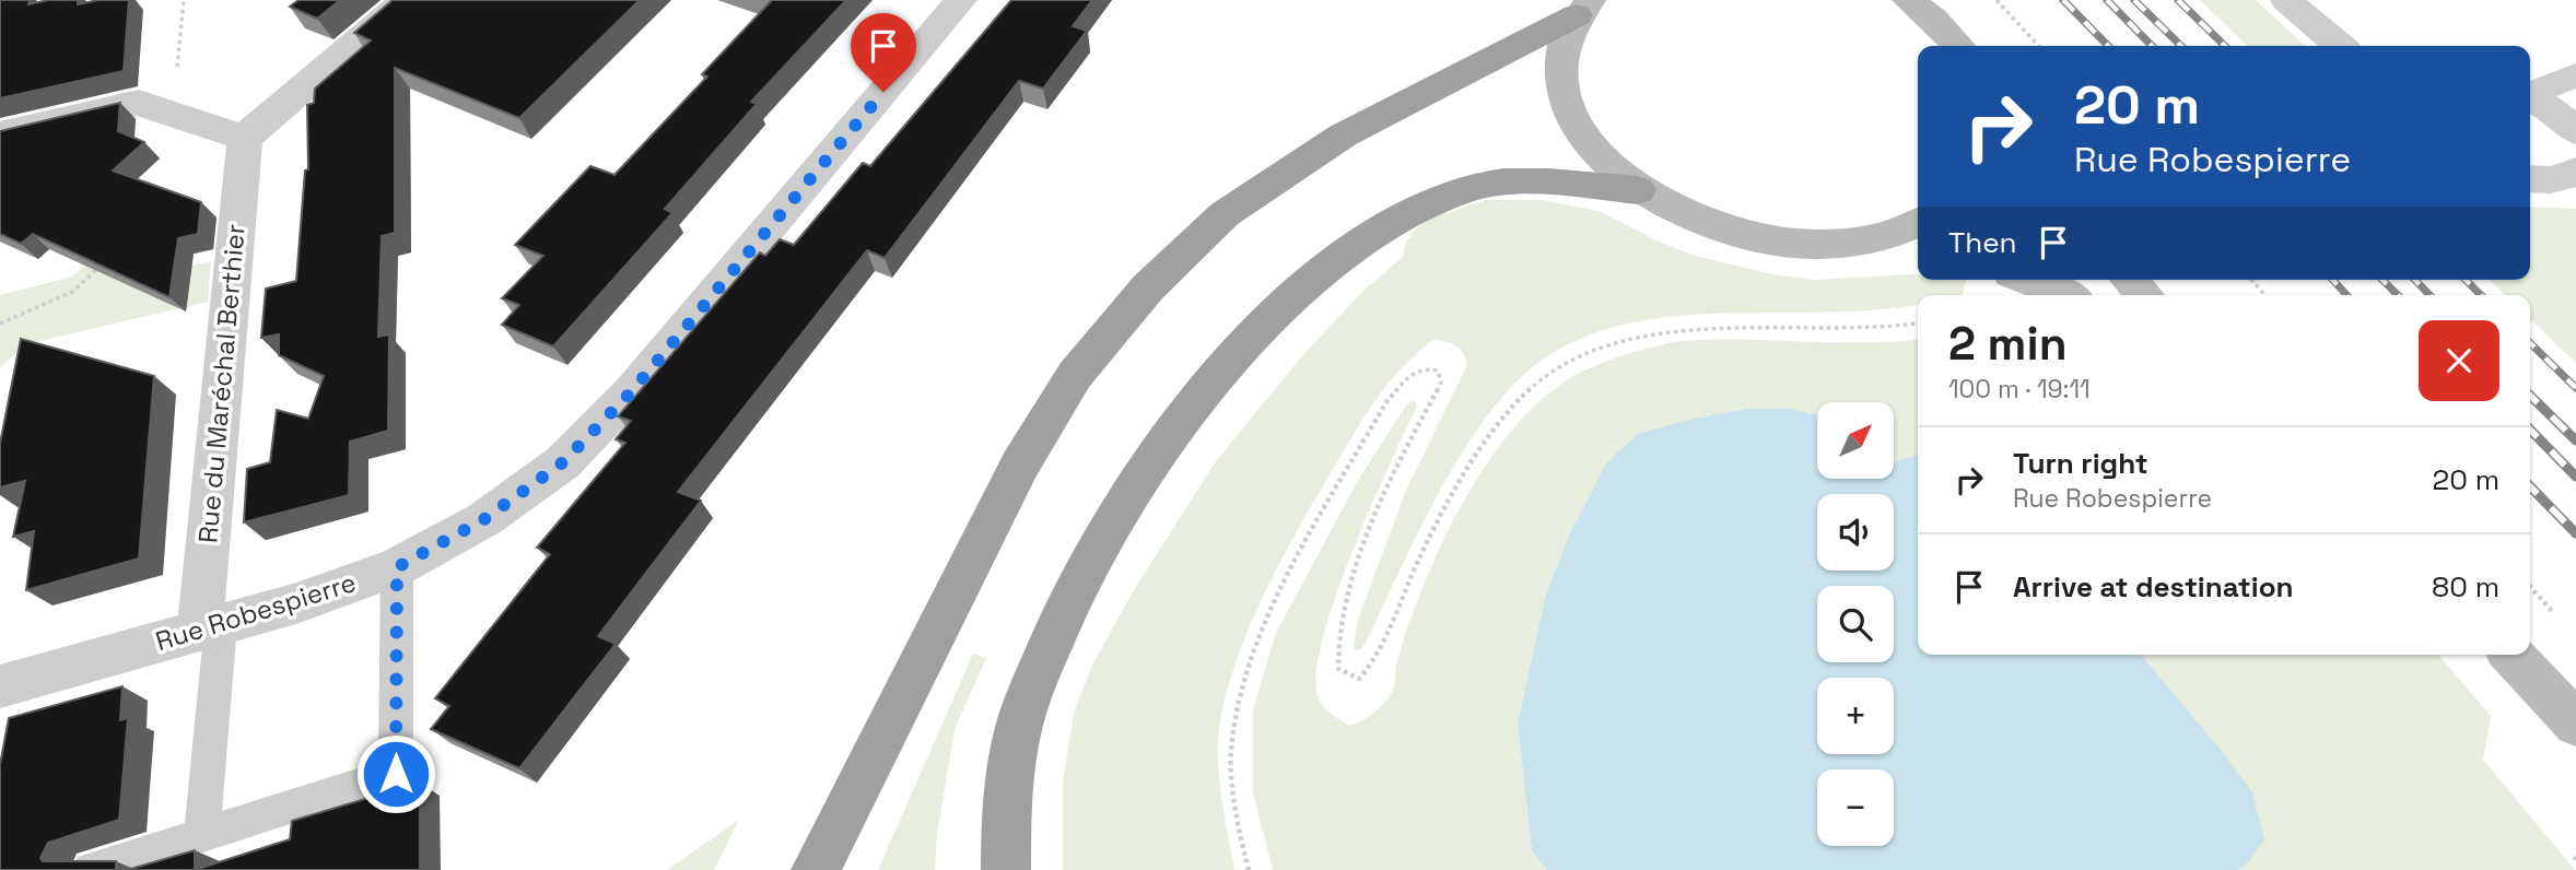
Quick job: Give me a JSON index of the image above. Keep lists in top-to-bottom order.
{
  "streets": {
    "street": ["Rue du Maréchal Berthier", "Rue Robespierre"]
  },
  "crossings": [
    ["Rue du Maréchal Berthier", "Rue Robespierre"]
  ],
  "north": "top right",
  "page": {
    "turn": ["20 m", "Rue Robespierre"],
    "then": "Then",
    "heading": ["2 min", "100 m · 19:11"],
    "map_buttons": ["+", "−"],
    "list": [
      {
        "name": "Turn right",
        "note": "Rue Robespierre",
        "value": "20 m"
      },
      {
        "name": "Arrive at destination",
        "value": "80 m"
      }
    ]
  }
}
